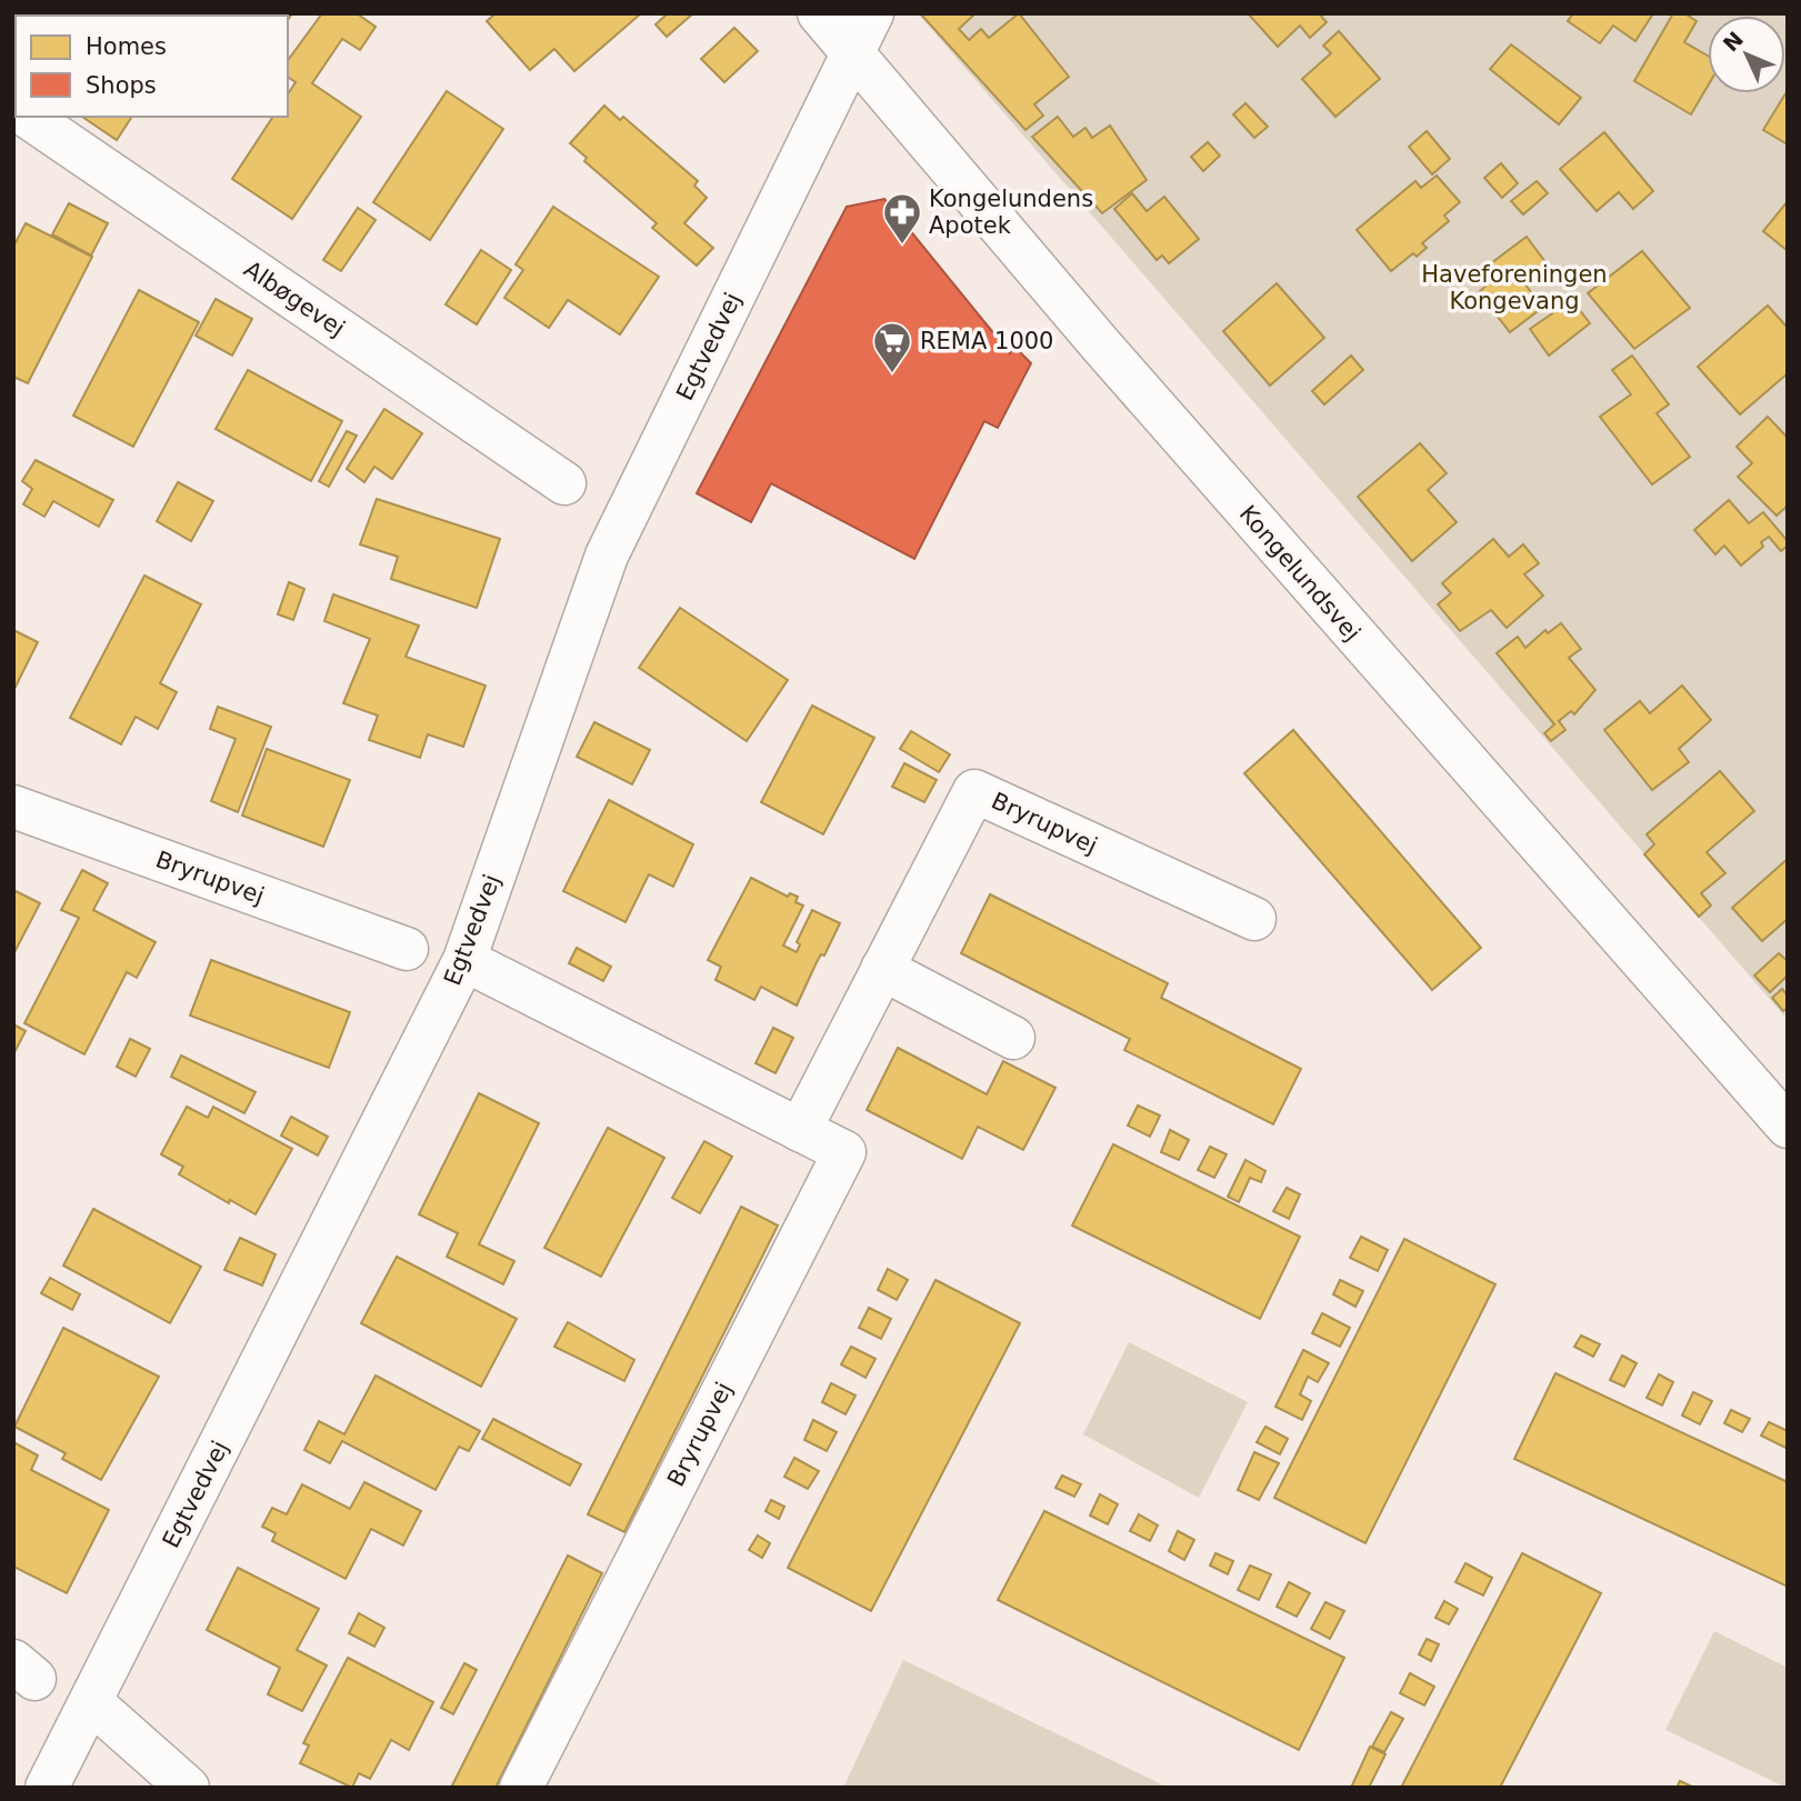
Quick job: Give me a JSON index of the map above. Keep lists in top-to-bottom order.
{
  "streets": {
    "street": [
      "Albøgevej",
      "Egtvedvej",
      "Kongelundsvej",
      "Bryrupvej"
    ]
  },
  "crossings": [
    ["Egtvedvej", "Kongelundsvej"],
    ["Egtvedvej", "Bryrupvej"]
  ],
  "parks": ["Haveforeningen Kongevang"],
  "places": {
    "pharmacy": ["Kongelundens Apotek"],
    "supermarket": ["REMA 1000"]
  },
  "legend": ["Homes", "Shops"],
  "north": "top left"
}
